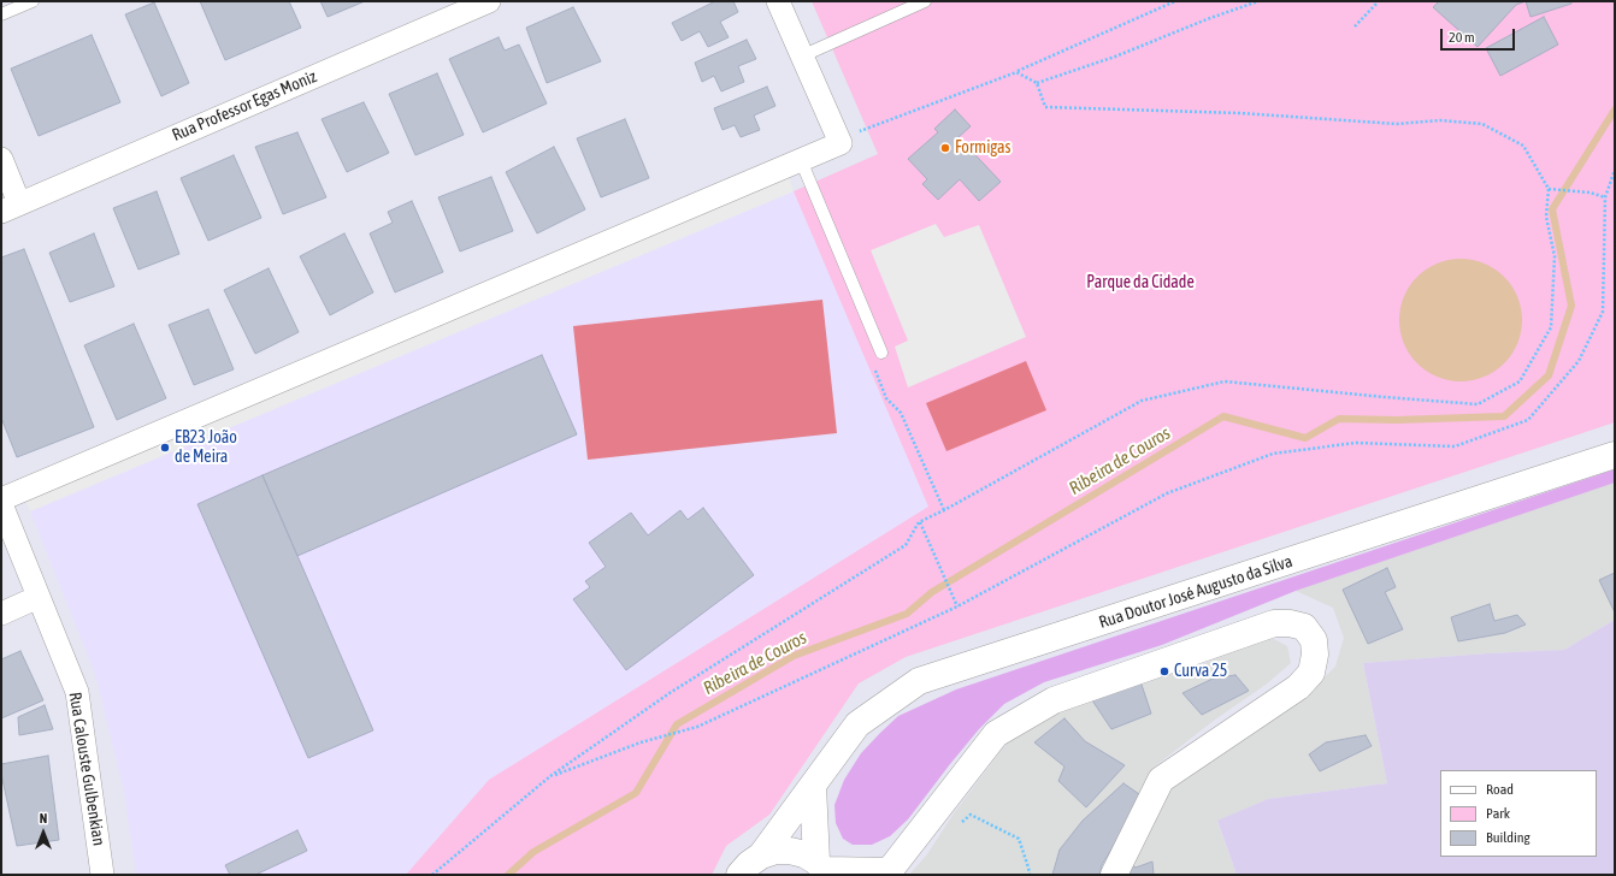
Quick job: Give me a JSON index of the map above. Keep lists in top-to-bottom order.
{
  "streets": {
    "street": ["Rua Professor Egas Moniz", "Rua Doutor José Augusto da Silva", "Rua Calouste Gulbenkian"]
  },
  "water": ["Ribeira de Couros"],
  "parks": ["Parque da Cidade"],
  "places": ["Formigas", "EB23 João de Meira", "Curva 25"],
  "legend": ["Road", "Park", "Building"],
  "scale_bar": "20 m",
  "north": "top"
}
